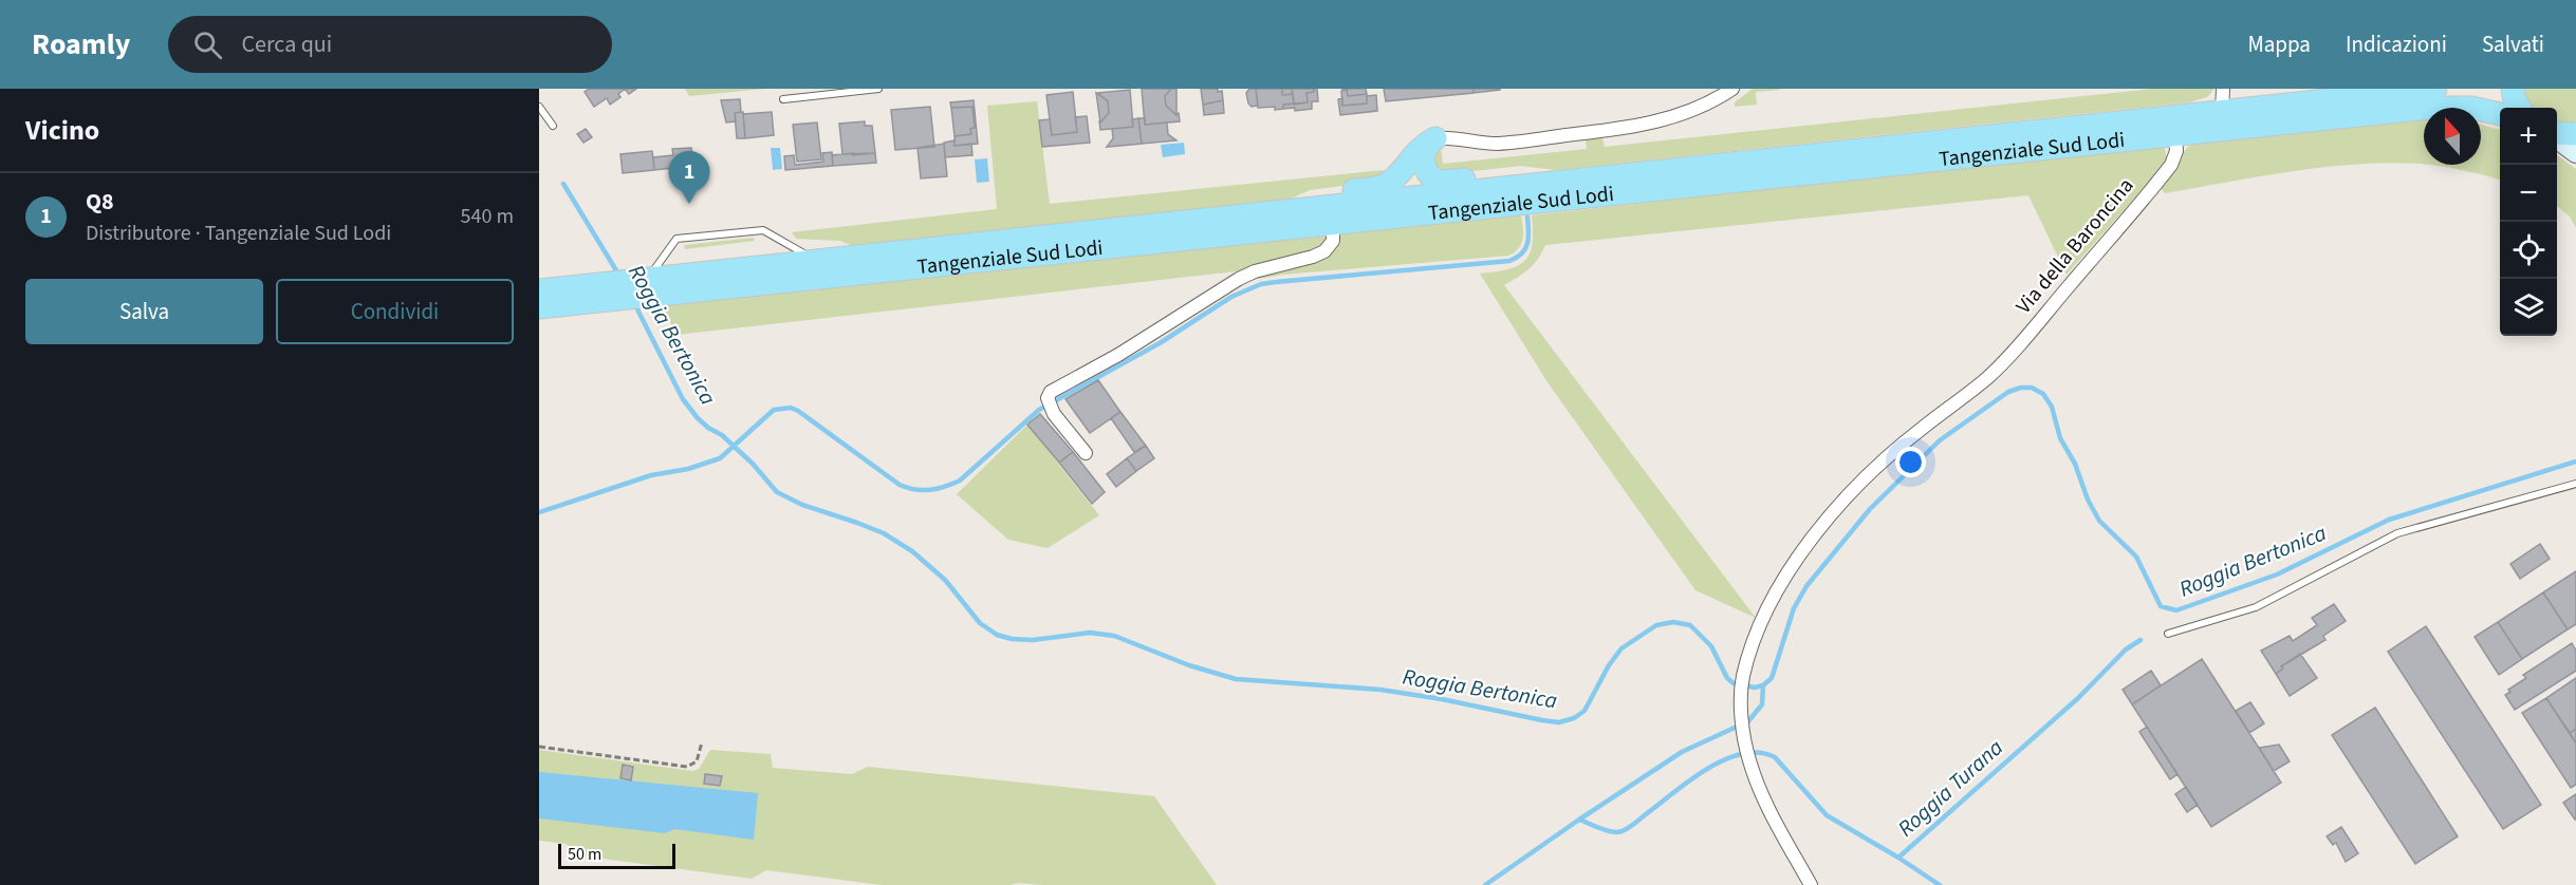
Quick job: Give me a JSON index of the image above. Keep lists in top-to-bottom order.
{
  "streets": {
    "highway": ["Tangenziale Sud Lodi"],
    "street": ["Via della Baroncina"]
  },
  "crossings": [
    ["Tangenziale Sud Lodi", "Via della Baroncina"]
  ],
  "water": ["Roggia Bertonica", "Roggia Turana"],
  "scale_bar": "50 m",
  "north": "top",
  "page": {
    "header": "Roamly",
    "search": "Cerca qui",
    "nav": ["Mappa", "Indicazioni", "Salvati"],
    "heading": "Vicino",
    "map_buttons": ["+", "−"],
    "pins": "1",
    "list": [
      {
        "mark": "1",
        "name": "Q8",
        "note": "Distributore · Tangenziale Sud Lodi",
        "value": "540 m"
      }
    ],
    "buttons": ["Salva", "Condividi"],
    "scale": "50 m"
  }
}
